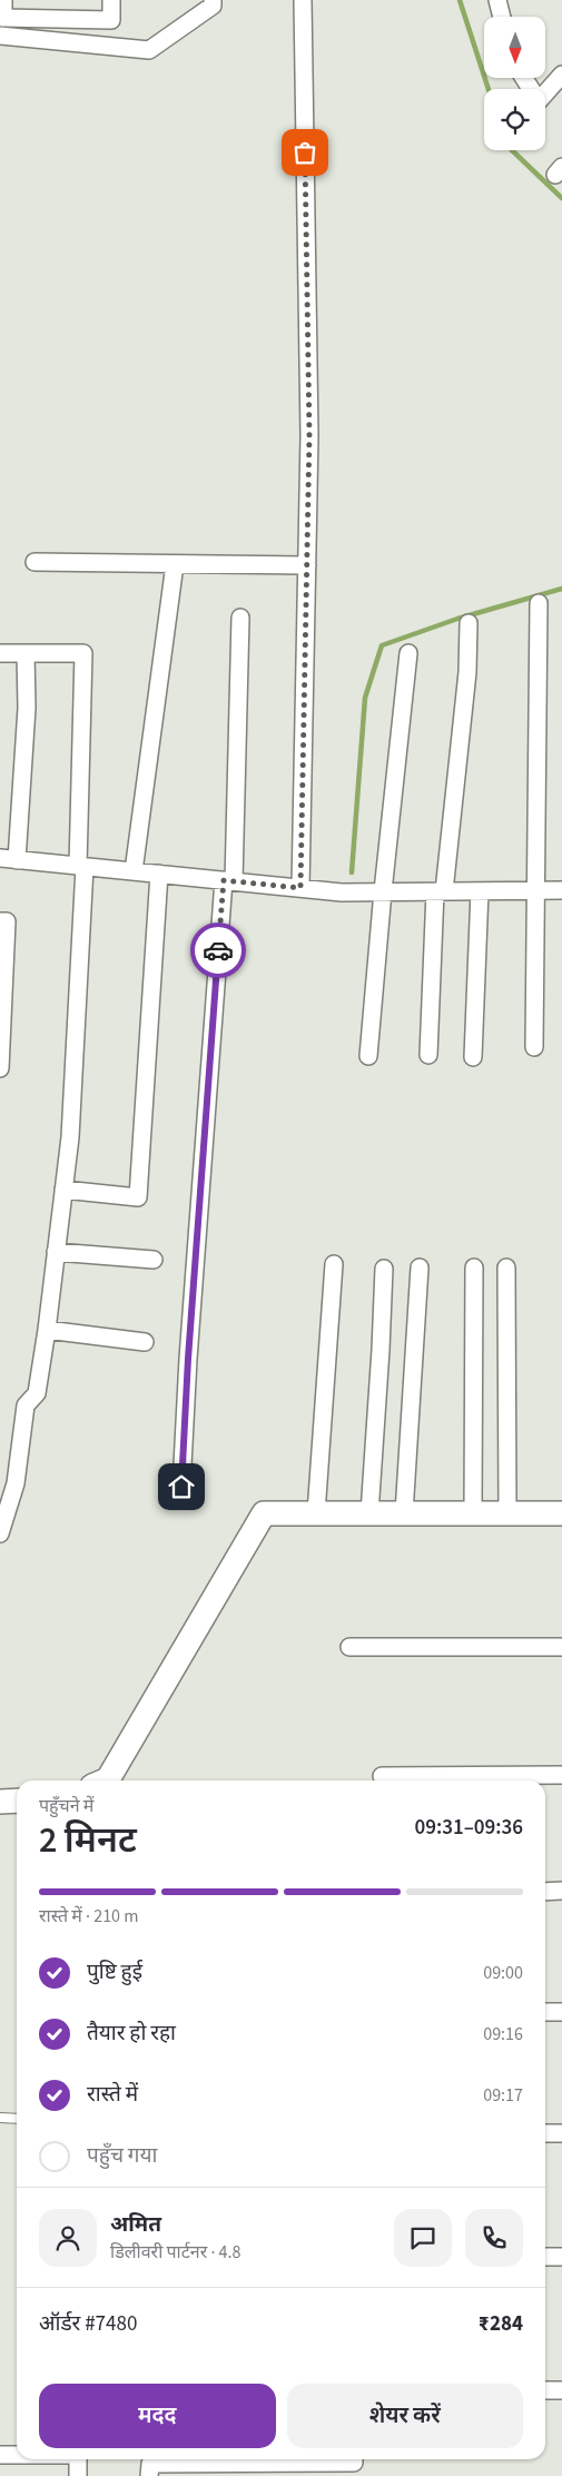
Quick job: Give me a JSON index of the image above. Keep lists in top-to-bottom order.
{
  "north": "bottom",
  "page": {
    "heading": ["2 मिनट", "पहुँचने में", "09:31–09:36"],
    "panel": [
      "अमित",
      "डिलीवरी पार्टनर · 4.8",
      "ऑर्डर #7480",
      "₹284"
    ],
    "bar": "रास्ते में · 210 m",
    "list": [
      ["पुष्टि हुई", "09:00"],
      ["तैयार हो रहा", "09:16"],
      ["रास्ते में", "09:17"],
      "पहुँच गया"
    ],
    "buttons": ["मदद", "शेयर करें"]
  }
}
